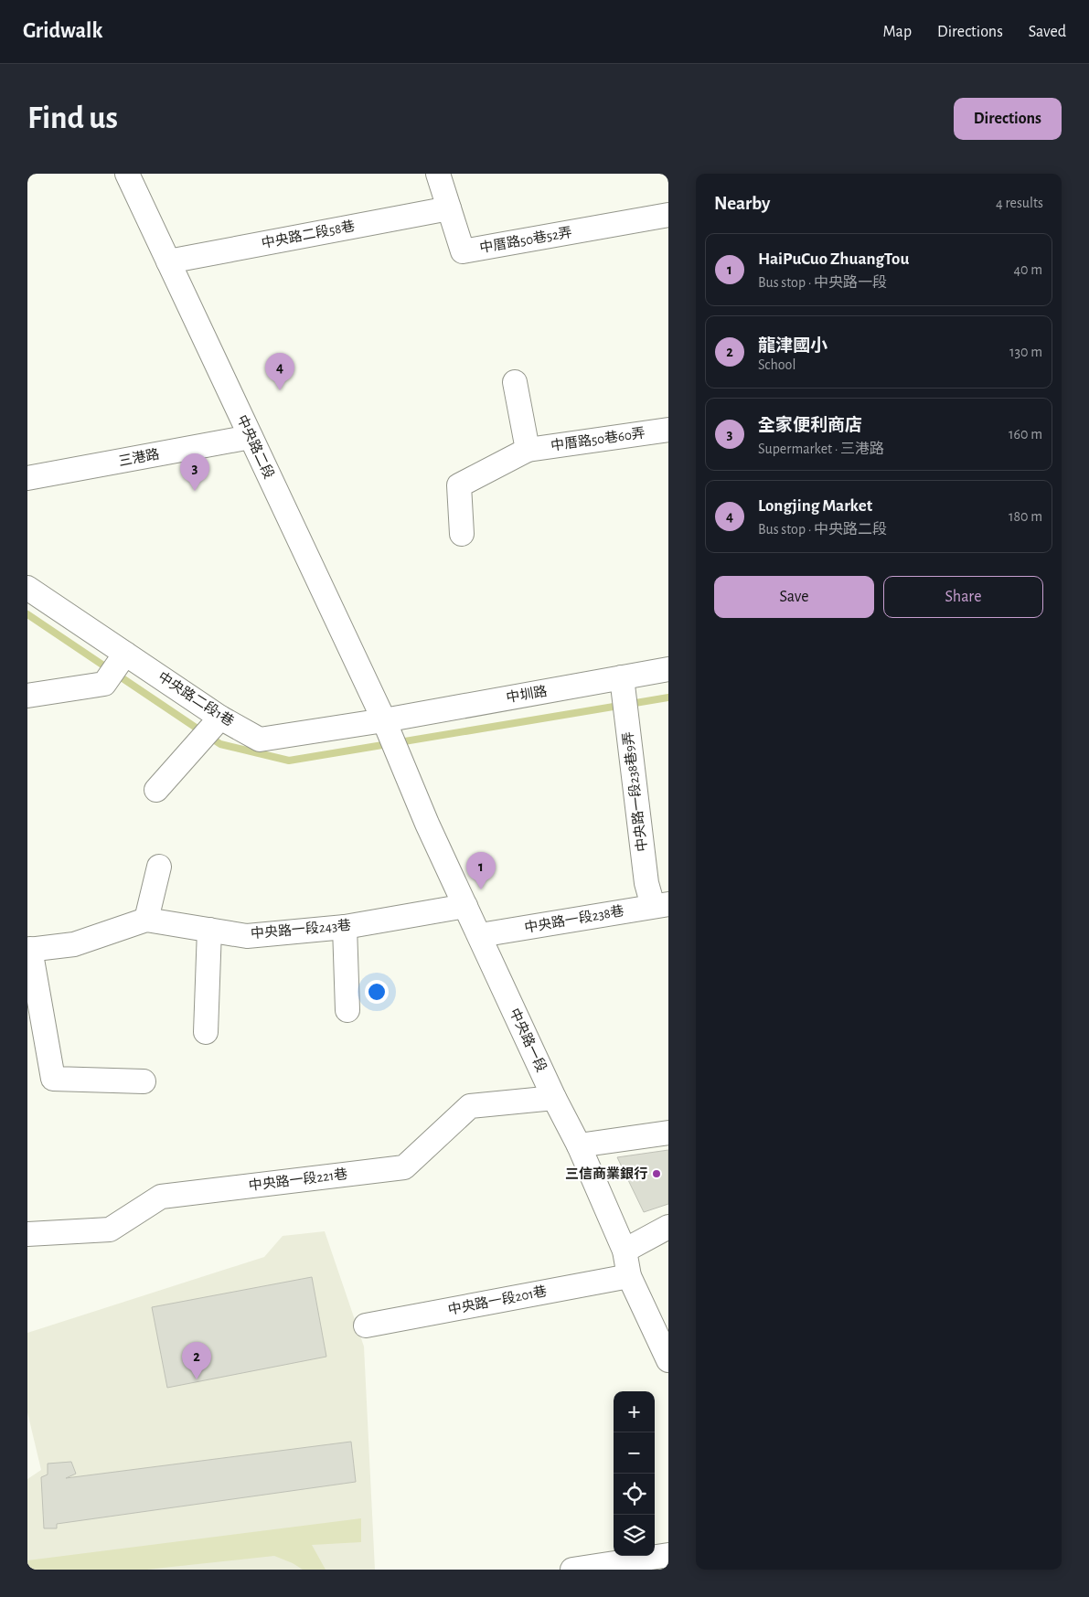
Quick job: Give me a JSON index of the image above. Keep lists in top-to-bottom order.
{
  "streets": {
    "street": [
      "中央路二段58巷",
      "中厝路50巷52弄",
      "中厝路50巷60弄",
      "中央路二段",
      "三港路",
      "中圳路",
      "中央路二段1巷",
      "中央路一段238巷9弄",
      "中央路一段238巷",
      "中央路一段243巷",
      "中央路一段",
      "中央路一段221巷",
      "中央路一段201巷"
    ]
  },
  "crossings": [
    ["中央路二段58巷", "中厝路50巷52弄"],
    ["中央路二段58巷", "中央路二段"],
    ["中央路二段", "三港路"],
    ["中央路二段", "中圳路"],
    ["中央路二段", "中央路二段1巷"],
    ["中央路二段", "中央路一段"],
    ["中圳路", "中央路二段1巷"],
    ["中圳路", "中央路一段238巷9弄"],
    ["中圳路", "中央路一段"],
    ["中央路二段1巷", "中央路一段"],
    ["中央路一段238巷9弄", "中央路一段238巷"],
    ["中央路一段238巷", "中央路一段"],
    ["中央路一段243巷", "中央路一段"],
    ["中央路一段", "中央路一段221巷"],
    ["中央路一段", "中央路一段201巷"]
  ],
  "places": ["三信商業銀行"],
  "page": {
    "header": "Gridwalk",
    "nav": ["Map", "Directions", "Saved"],
    "buttons": [
      "Directions",
      ["Save", "Share"]
    ],
    "title": "Find us",
    "heading": ["Nearby", "4 results"],
    "list": [
      {
        "mark": "1",
        "name": "HaiPuCuo ZhuangTou",
        "note": "Bus stop · 中央路一段",
        "value": "40 m"
      },
      {
        "mark": "2",
        "name": "龍津國小",
        "note": "School",
        "value": "130 m"
      },
      {
        "mark": "3",
        "name": "全家便利商店",
        "note": "Supermarket · 三港路",
        "value": "160 m"
      },
      {
        "mark": "4",
        "name": "Longjing Market",
        "note": "Bus stop · 中央路二段",
        "value": "180 m"
      }
    ],
    "pins": [
      "4",
      "3",
      "1",
      "2"
    ],
    "map_buttons": ["+", "−"]
  }
}
